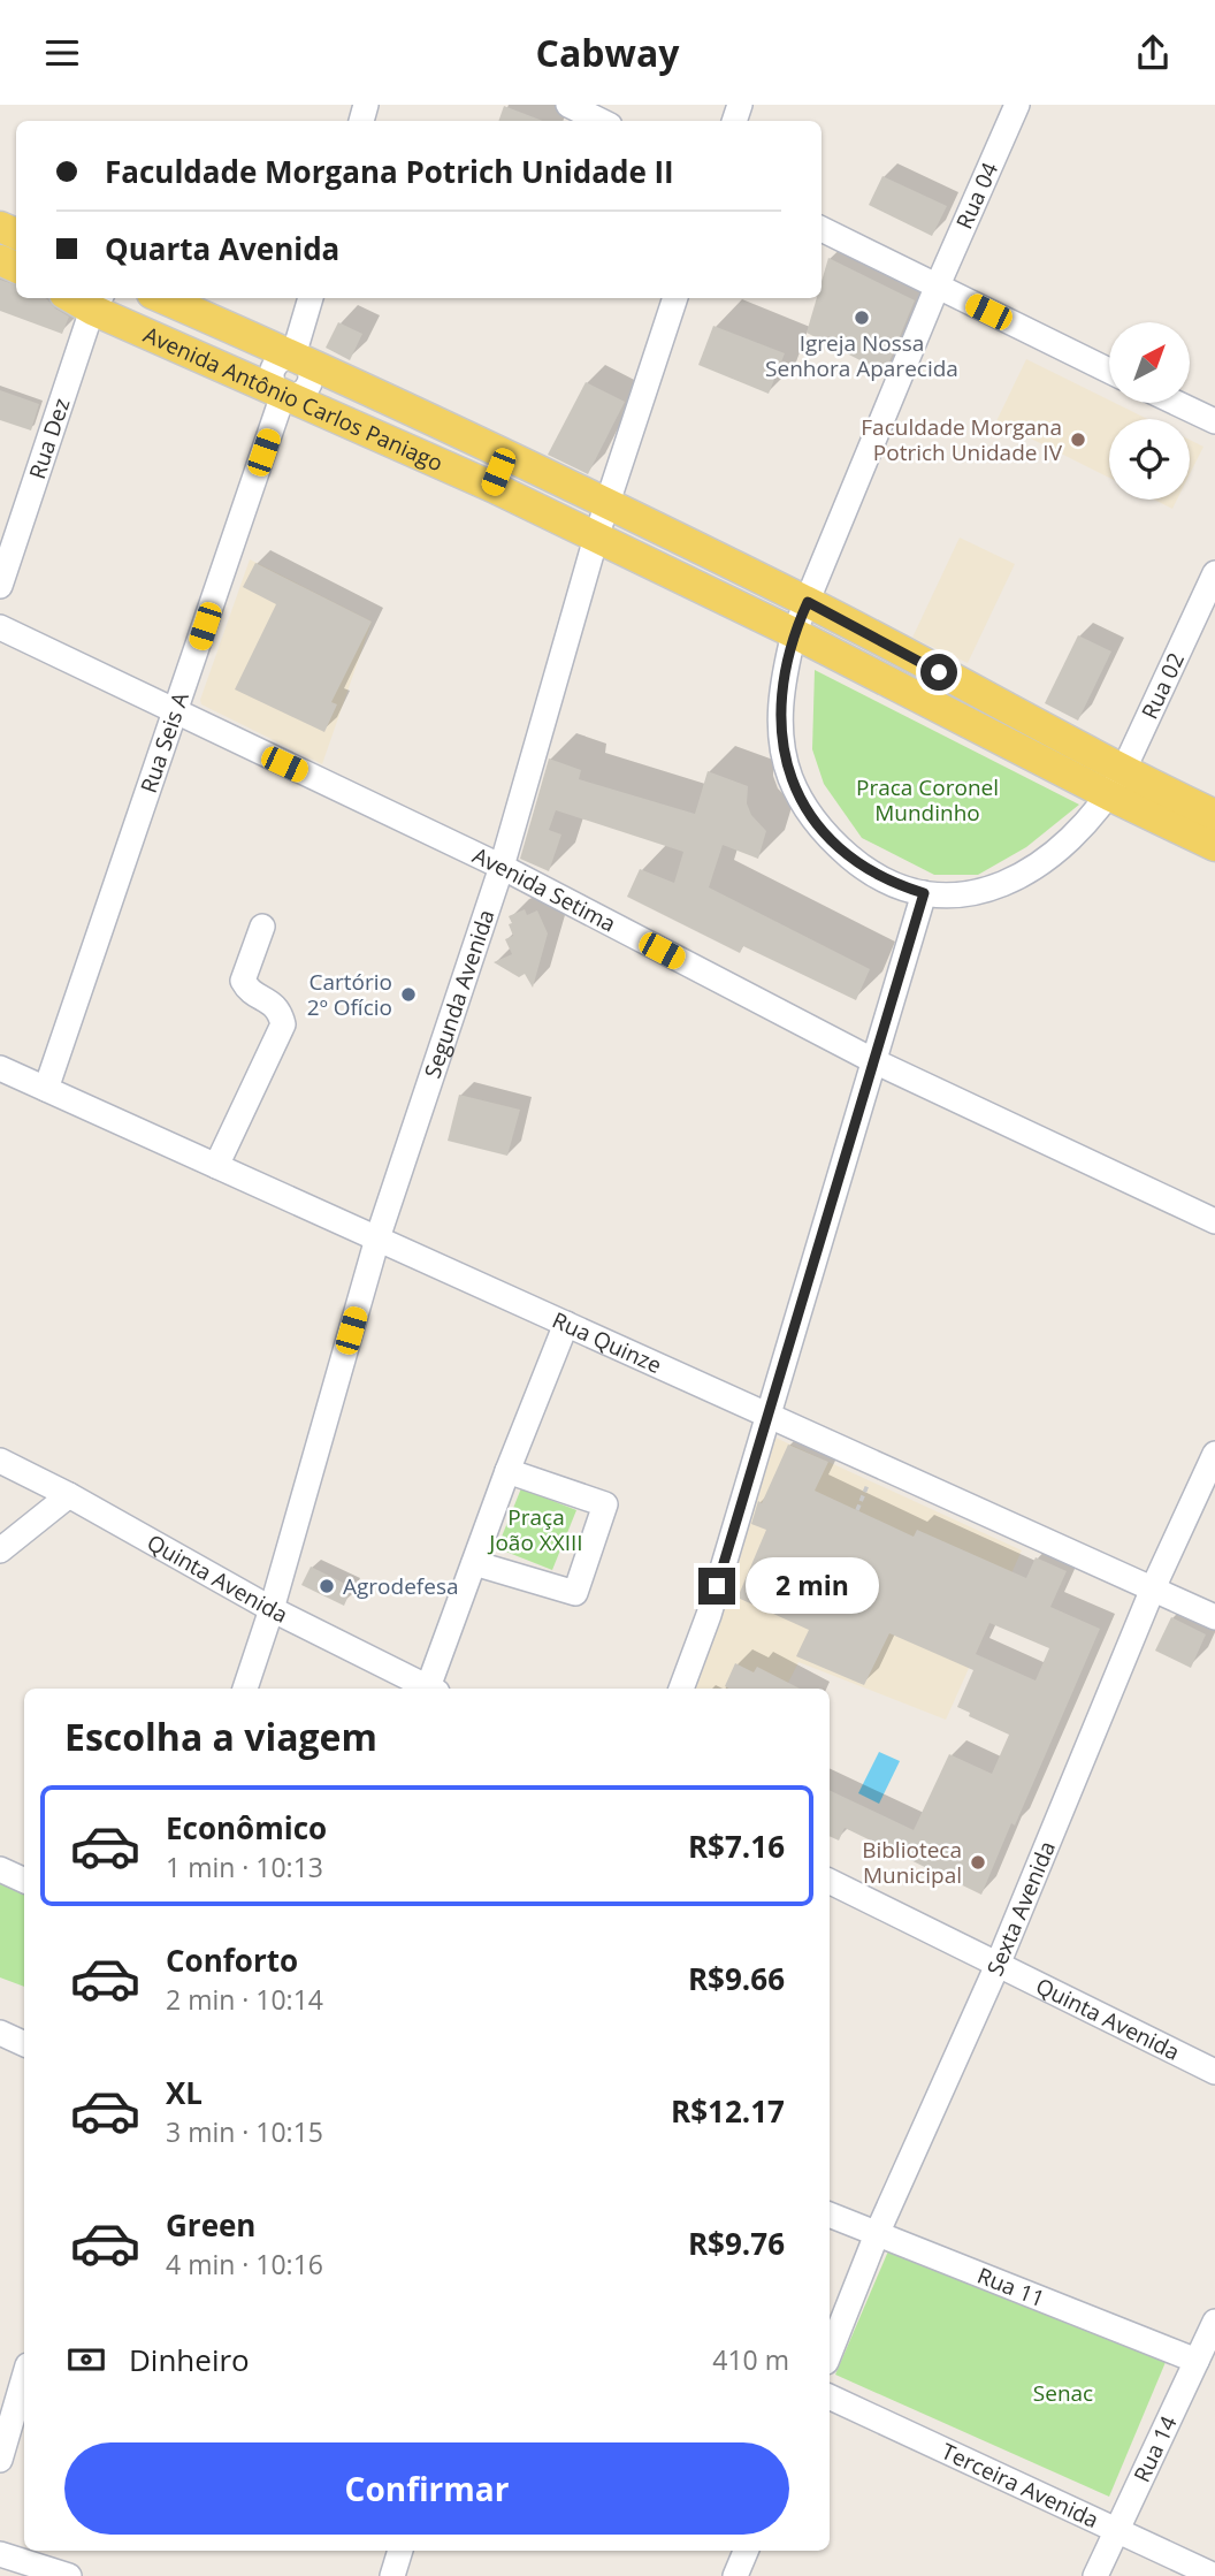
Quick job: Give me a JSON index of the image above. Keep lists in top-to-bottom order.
{
  "streets": {
    "main road": ["Avenida Antônio Carlos Paniago"],
    "street": [
      "Rua 04",
      "Rua Dez",
      "Rua 02",
      "Rua Seis A",
      "Avenida Setima",
      "Segunda Avenida",
      "Rua Quinze",
      "Quinta Avenida",
      "Sexta Avenida",
      "Rua 11",
      "Rua 14",
      "Terceira Avenida"
    ]
  },
  "crossings": [
    ["Rua 04", "Avenida Antônio Carlos Paniago"],
    ["Avenida Antônio Carlos Paniago", "Rua Dez"],
    ["Avenida Antônio Carlos Paniago", "Rua 02"],
    ["Avenida Antônio Carlos Paniago", "Rua Seis A"],
    ["Avenida Antônio Carlos Paniago", "Segunda Avenida"],
    ["Rua Seis A", "Avenida Setima"],
    ["Rua Seis A", "Rua Quinze"],
    ["Avenida Setima", "Segunda Avenida"],
    ["Segunda Avenida", "Rua Quinze"],
    ["Segunda Avenida", "Quinta Avenida"],
    ["Rua Quinze", "Sexta Avenida"],
    ["Quinta Avenida", "Sexta Avenida"],
    ["Sexta Avenida", "Rua 11"],
    ["Rua 11", "Rua 14"],
    ["Rua 14", "Terceira Avenida"]
  ],
  "parks": ["Praca Coronel Mundinho", "Praça João XXIII", "Senac"],
  "places": [
    "Igreja Nossa Senhora Aparecida",
    "Faculdade Morgana Potrich Unidade IV",
    "Cartório 2º Ofício",
    "Agrodefesa",
    "Biblioteca Municipal"
  ],
  "north": "top right",
  "page": {
    "header": "Cabway",
    "banner": ["Faculdade Morgana Potrich Unidade II", "Quarta Avenida"],
    "bubble": "2 min",
    "heading": "Escolha a viagem",
    "list": [
      {
        "name": "Econômico",
        "note": "1 min · 10:13",
        "value": "R$7.16"
      },
      {
        "name": "Conforto",
        "note": "2 min · 10:14",
        "value": "R$9.66"
      },
      {
        "name": "XL",
        "note": "3 min · 10:15",
        "value": "R$12.17"
      },
      {
        "name": "Green",
        "note": "4 min · 10:16",
        "value": "R$9.76"
      }
    ],
    "pay": ["Dinheiro", "410 m"],
    "buttons": "Confirmar"
  }
}
